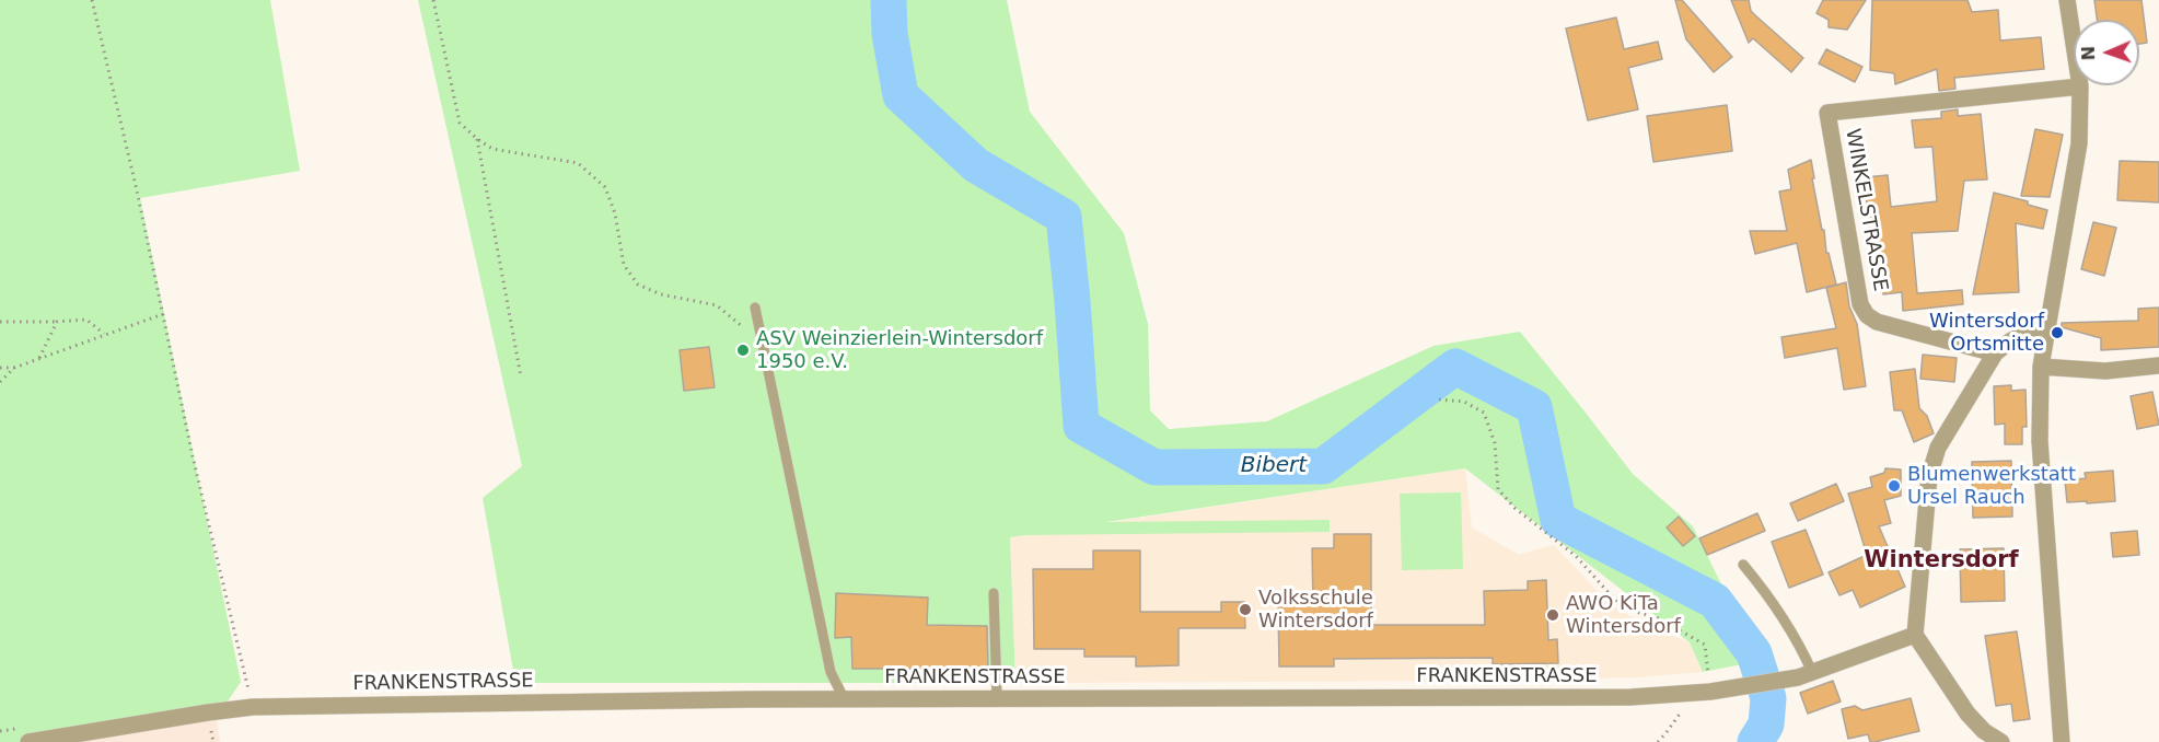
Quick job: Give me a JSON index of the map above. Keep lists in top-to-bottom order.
{
  "streets": {
    "street": ["WINKELSTRASSE", "FRANKENSTRASSE"]
  },
  "districts": ["Wintersdorf"],
  "water": ["Bibert"],
  "places": [
    "Wintersdorf Ortsmitte",
    "ASV Weinzierlein-Wintersdorf 1950 e.V.",
    "Blumenwerkstatt Ursel Rauch",
    "Volksschule Wintersdorf",
    "AWO KiTa Wintersdorf"
  ],
  "north": "left"
}
